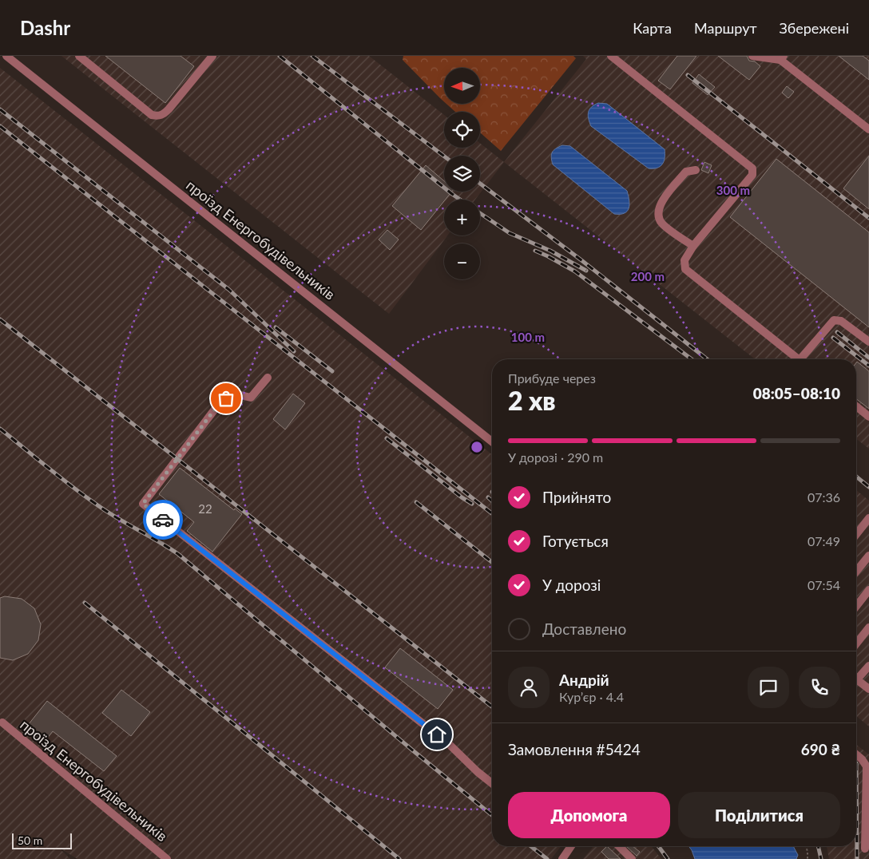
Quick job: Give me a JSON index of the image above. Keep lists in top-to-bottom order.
{
  "streets": {
    "street": ["проїзд Енергобудівельників"]
  },
  "house_numbers": ["22"],
  "scale_bar": "50 m",
  "north": "left",
  "page": {
    "header": "Dashr",
    "nav": ["Карта", "Маршрут", "Збережені"],
    "map_buttons": ["+", "−"],
    "heading": ["2 хв", "Прибуде через", "08:05–08:10"],
    "panel": [
      "Андрій",
      "Кур’єр · 4.4",
      "Замовлення #5424",
      "690 ₴"
    ],
    "bar": "У дорозі · 290 m",
    "list": [
      ["Прийнято", "07:36"],
      ["Готується", "07:49"],
      ["У дорозі", "07:54"],
      "Доставлено"
    ],
    "buttons": ["Допомога", "Поділитися"],
    "scale": "50 m"
  },
  "rings": ["300 m", "200 m", "100 m"]
}
